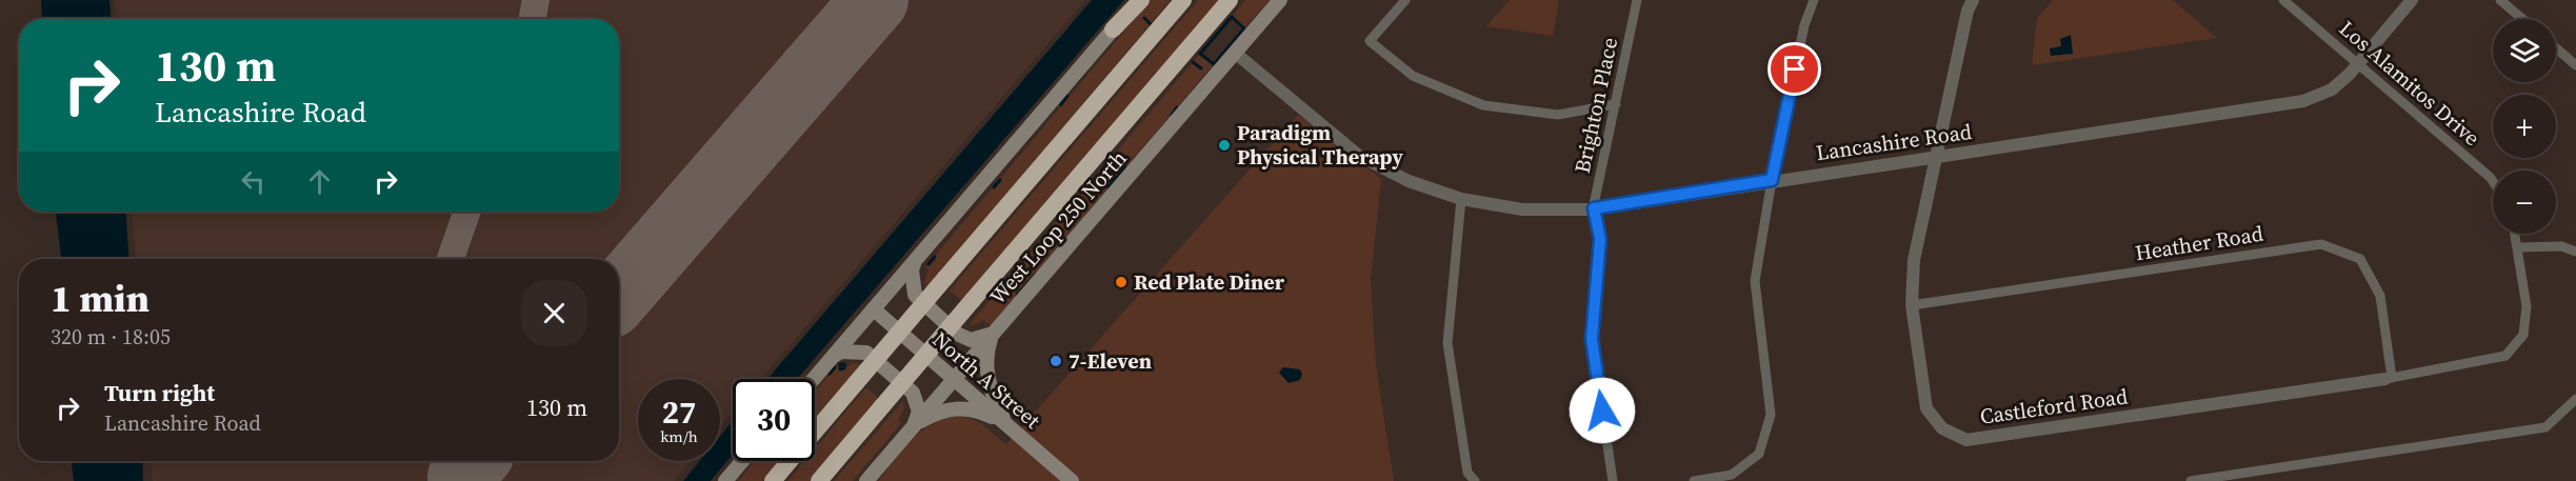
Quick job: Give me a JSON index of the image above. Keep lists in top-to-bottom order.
{
  "streets": {
    "main road": ["West Loop 250 North", "North A Street"],
    "street": [
      "Los Alamitos Drive",
      "Brighton Place",
      "Lancashire Road",
      "Heather Road",
      "Castleford Road"
    ]
  },
  "crossings": [
    ["Los Alamitos Drive", "Lancashire Road"],
    ["Brighton Place", "Lancashire Road"],
    ["Lancashire Road", "West Loop 250 North"],
    ["Lancashire Road", "Castleford Road"],
    ["West Loop 250 North", "North A Street"],
    ["Heather Road", "Castleford Road"]
  ],
  "places": ["Paradigm Physical Therapy", "Red Plate Diner", "7-Eleven"],
  "page": {
    "map_buttons": ["+", "−"],
    "turn": ["130 m", "Lancashire Road"],
    "heading": ["1 min", "320 m · 18:05"],
    "list": [
      {
        "name": "Turn right",
        "note": "Lancashire Road",
        "value": "130 m"
      }
    ],
    "speed": "27 km/h",
    "limit": "30"
  }
}
